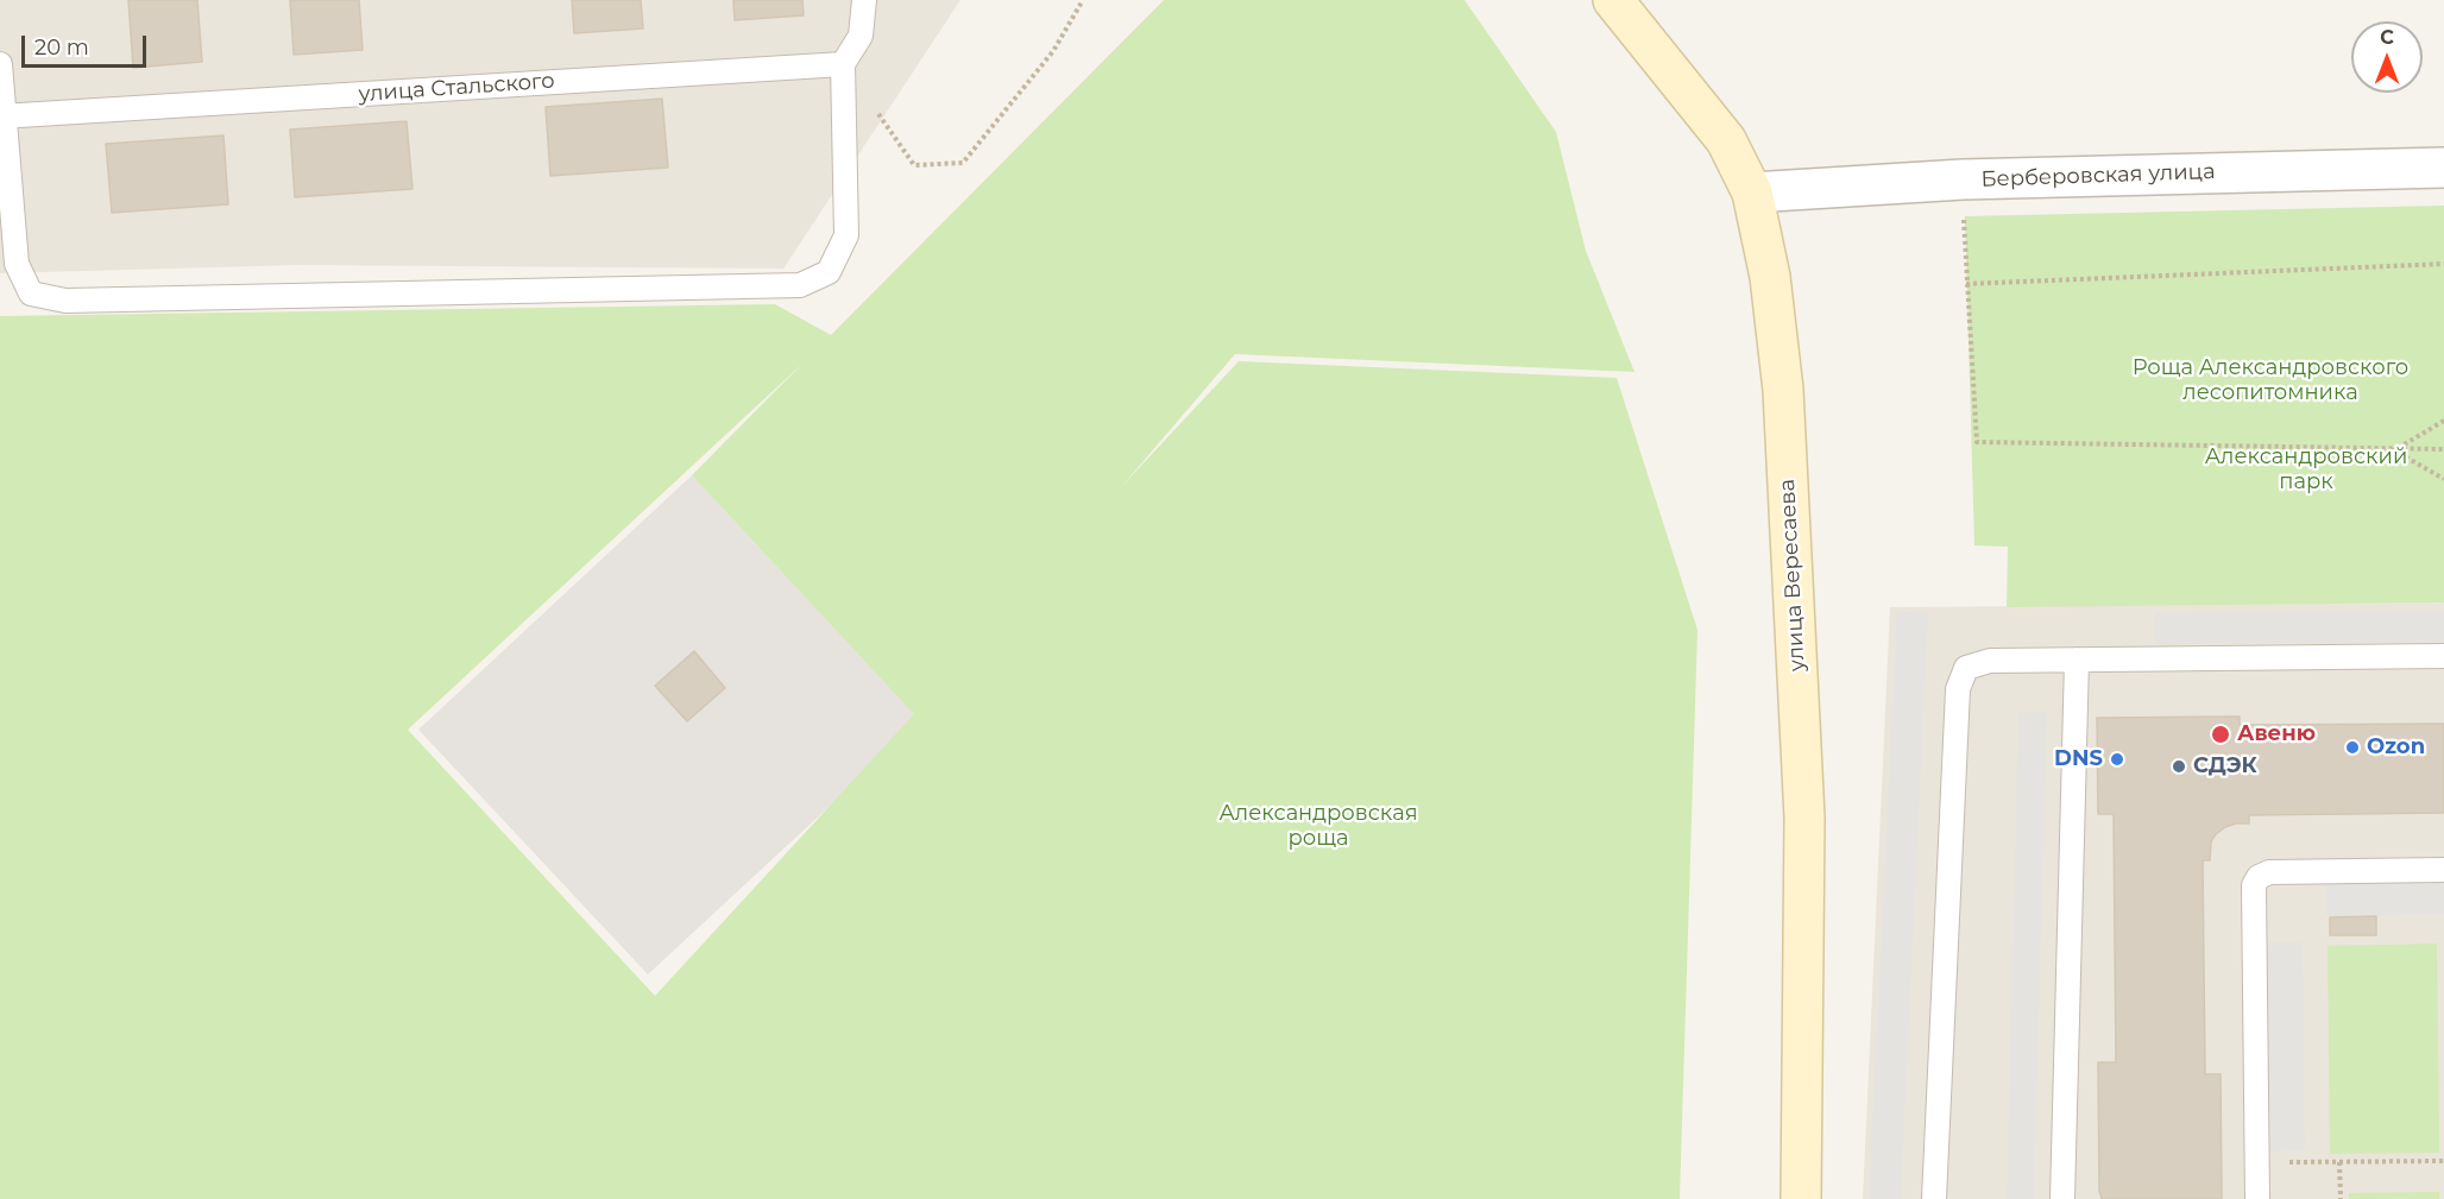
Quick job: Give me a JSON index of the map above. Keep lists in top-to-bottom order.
{
  "streets": {
    "main road": ["улица Вересаева"],
    "street": ["Берберовская улица"],
    "lane": ["улица Стальского"]
  },
  "crossings": [
    ["Берберовская улица", "улица Вересаева"]
  ],
  "parks": ["Роща Александровского лесопитомника", "Александровский парк", "Александровская роща"],
  "places": [
    "Авеню",
    "Ozon",
    "DNS",
    "СДЭК"
  ],
  "scale_bar": "20 m",
  "north": "top"
}
